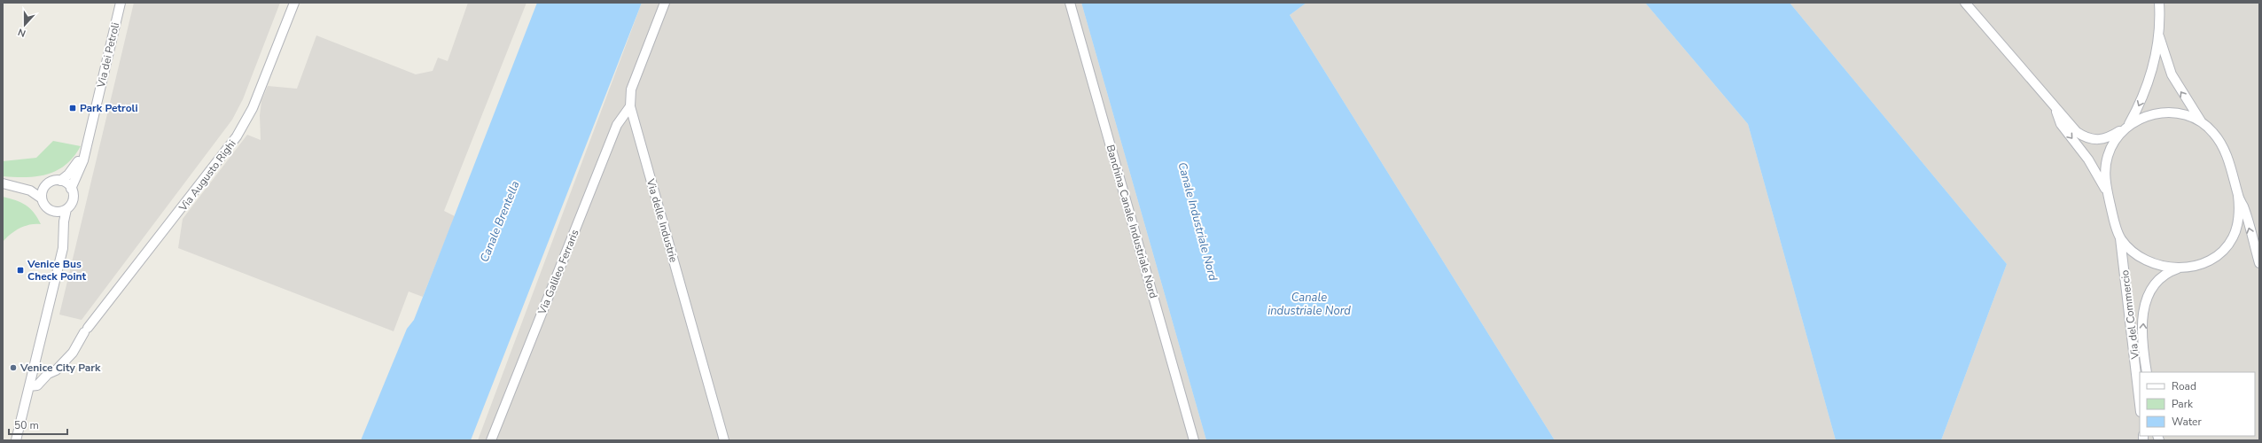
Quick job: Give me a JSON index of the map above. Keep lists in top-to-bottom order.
{
  "streets": {
    "street": [
      "Via dei Petroli",
      "Via Augusto Righi",
      "Via delle Industrie",
      "Banchina Canale Industriale Nord",
      "Via Galileo Ferraris",
      "Via del Commercio"
    ]
  },
  "crossings": [
    ["Via delle Industrie", "Via Galileo Ferraris"]
  ],
  "water": ["Canale Brentella", "Canale Industriale Nord", "Canale industriale Nord"],
  "places": {
    "transit": ["Park Petroli", "Venice Bus Check Point"],
    "other": ["Venice City Park"]
  },
  "legend": ["Road", "Park", "Water"],
  "scale_bar": "50 m",
  "north": "bottom"
}
